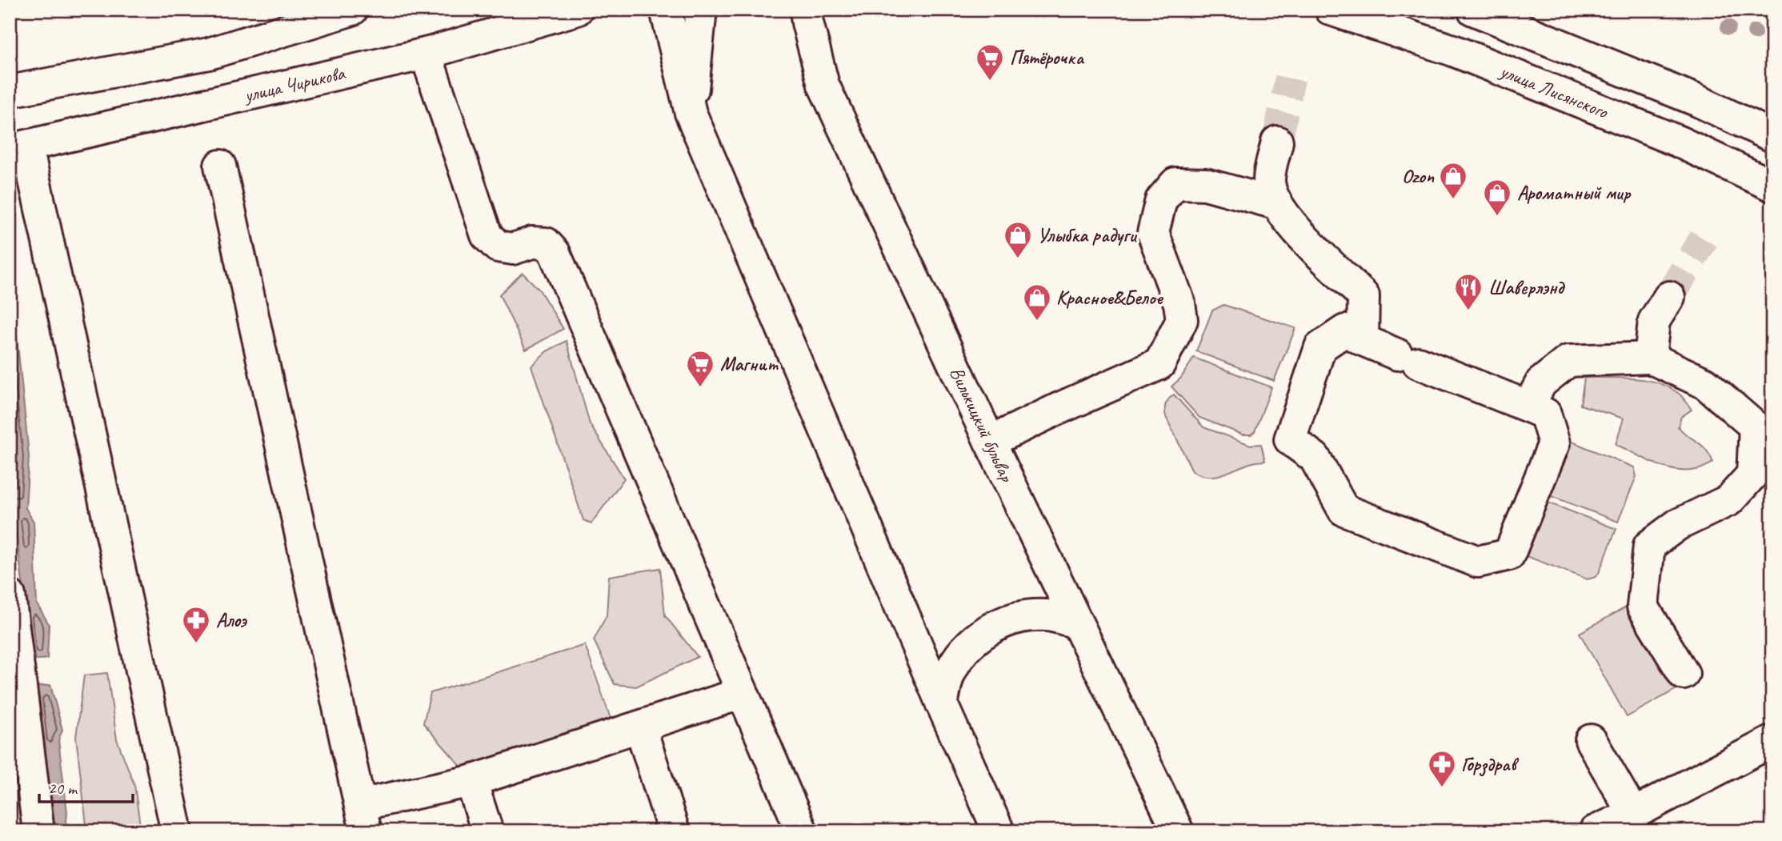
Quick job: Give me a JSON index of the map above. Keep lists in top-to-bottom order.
{
  "streets": {
    "street": ["улица Чирикова", "улица Лисянского", "Вилькицкий бульвар"]
  },
  "places": {
    "supermarket": ["Пятёрочка", "Магнит"],
    "shop": [
      "Ozon",
      "Ароматный мир",
      "Улыбка радуги",
      "Красное&Белое"
    ],
    "restaurant": ["Шаверлэнд"],
    "pharmacy": ["Алоэ", "Горздрав"]
  },
  "scale_bar": "20 m"
}
